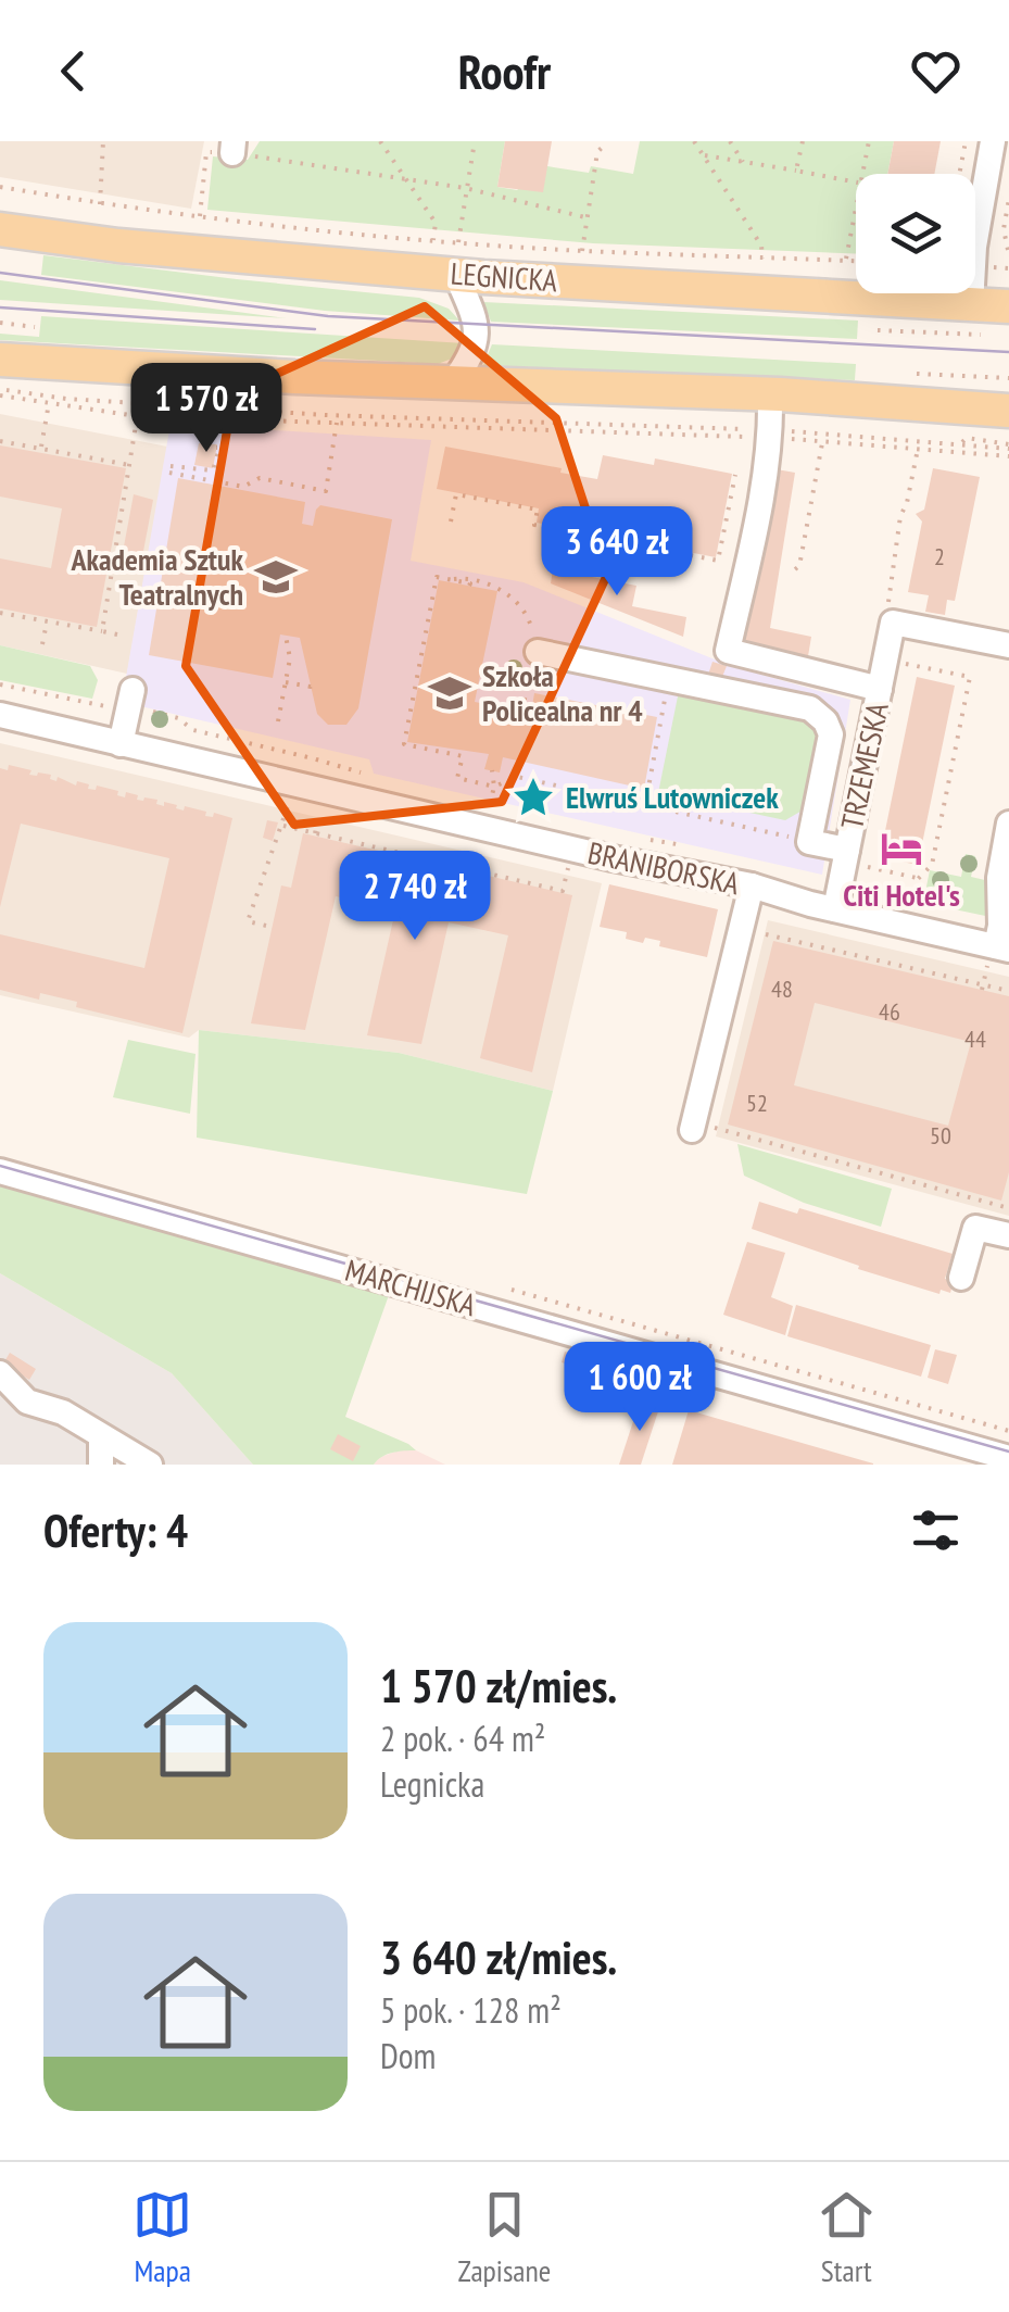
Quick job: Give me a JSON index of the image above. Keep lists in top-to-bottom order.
{
  "streets": {
    "main road": ["LEGNICKA"],
    "street": ["TRZEMESKA", "BRANIBORSKA", "MARCHIJSKA"]
  },
  "crossings": [
    ["TRZEMESKA", "BRANIBORSKA"]
  ],
  "places": {
    "school or university": ["Akademia Sztuk Teatralnych", "Szkoła Policealna nr 4"],
    "place": ["Elwruś Lutowniczek"],
    "hotel": ["Citi Hotel's"]
  },
  "house_numbers": [
    "2",
    "48",
    "46",
    "44",
    "52",
    "50"
  ],
  "page": {
    "header": "Roofr",
    "price": [
      "1 570 zł",
      "3 640 zł",
      "2 740 zł",
      "1 600 zł"
    ],
    "heading": "Oferty: 4",
    "list": [
      {
        "name": "1 570 zł/mies.",
        "note": "2 pok. · 64 m² · Legnicka"
      },
      {
        "name": "3 640 zł/mies.",
        "note": "5 pok. · 128 m² · Dom"
      }
    ],
    "tabs": ["Mapa", "Zapisane", "Start"]
  }
}
